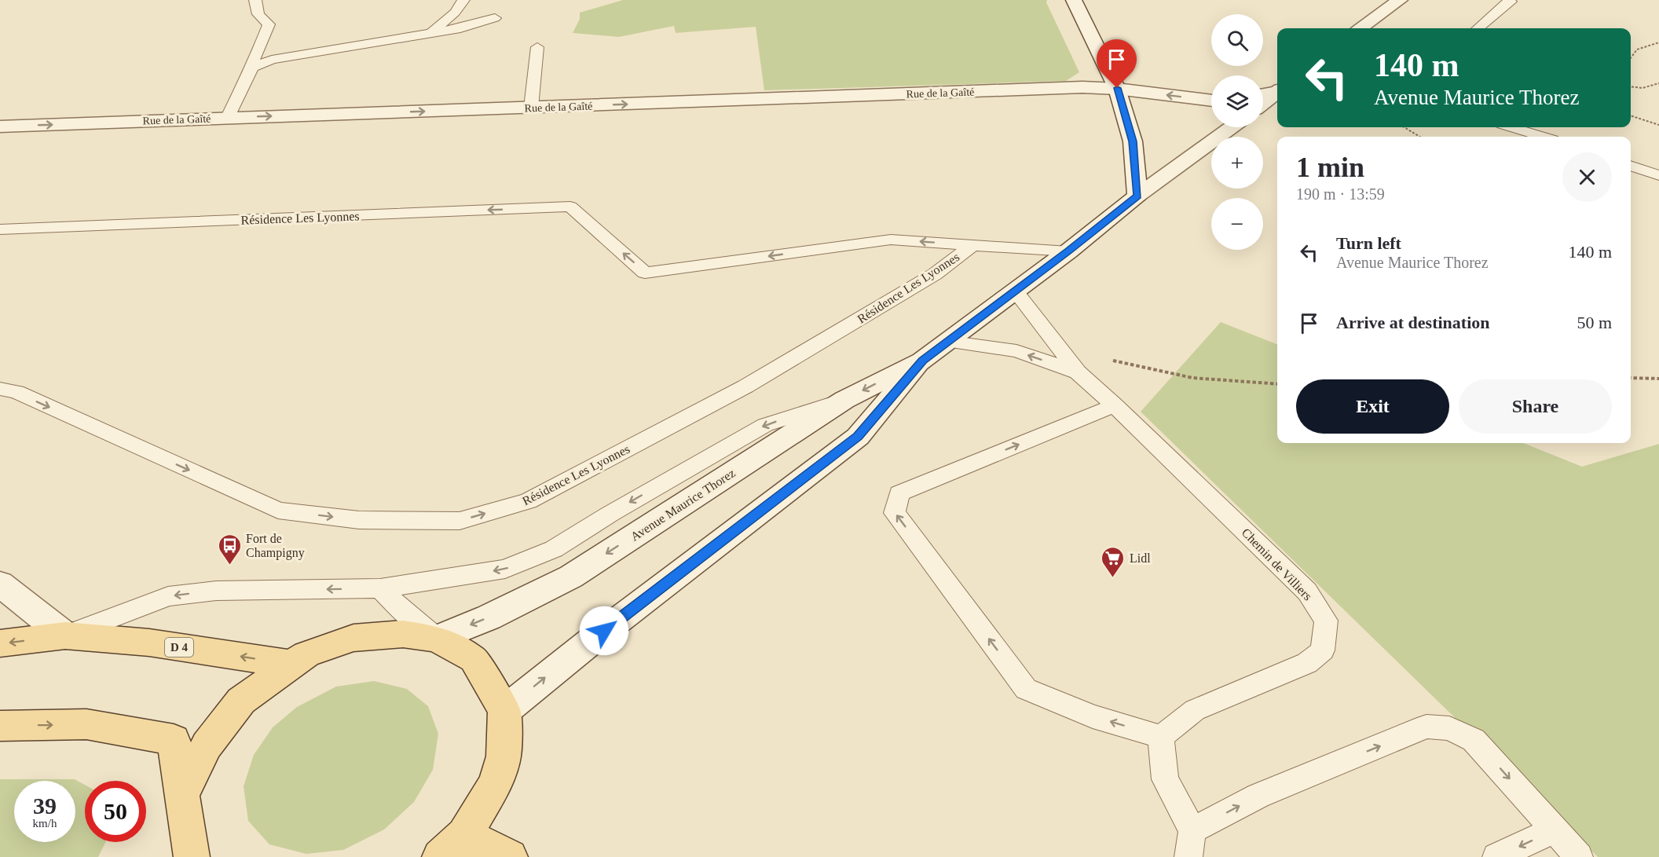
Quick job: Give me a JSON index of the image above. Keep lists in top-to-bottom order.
{
  "streets": {
    "main road": ["D 4"],
    "street": ["Rue de la Gaîté", "Avenue Maurice Thorez"],
    "lane": ["Résidence Les Lyonnes", "Chemin de Villiers"]
  },
  "crossings": [
    ["Avenue Maurice Thorez", "Chemin de Villiers"]
  ],
  "one_way": ["Rue de la Gaîté"],
  "places": {
    "bus stop": ["Fort de Champigny"],
    "supermarket": ["Lidl"]
  },
  "page": {
    "map_buttons": ["+", "−"],
    "turn": ["140 m", "Avenue Maurice Thorez"],
    "heading": ["1 min", "190 m · 13:59"],
    "list": [
      {
        "name": "Turn left",
        "note": "Avenue Maurice Thorez",
        "value": "140 m"
      },
      {
        "name": "Arrive at destination",
        "value": "50 m"
      }
    ],
    "buttons": ["Exit", "Share"],
    "speed": "39 km/h",
    "limit": "50"
  }
}
